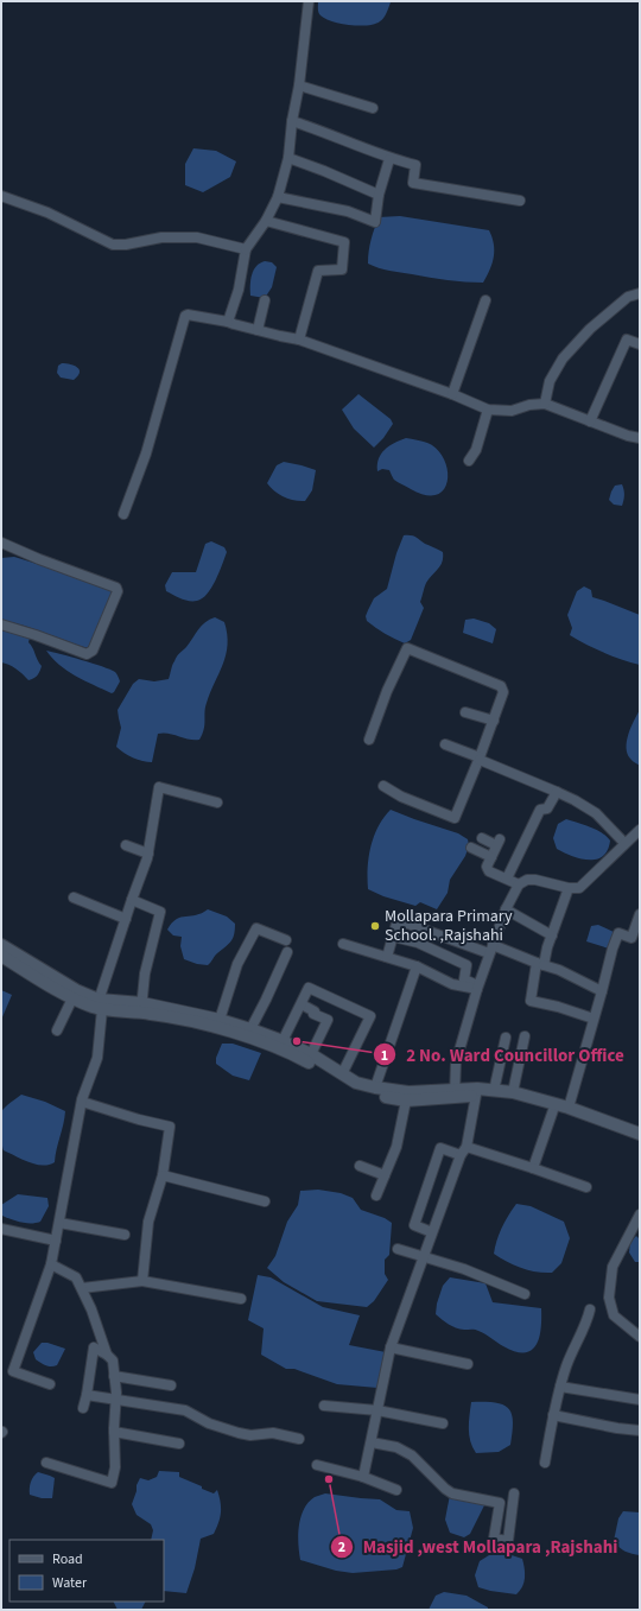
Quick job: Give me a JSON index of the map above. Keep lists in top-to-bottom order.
{
  "places": ["Mollapara Primary School. ,Rajshahi", "2 No. Ward Councillor Office", "Masjid ,west Mollapara ,Rajshahi"],
  "legend": ["Road", "Water"]
}
